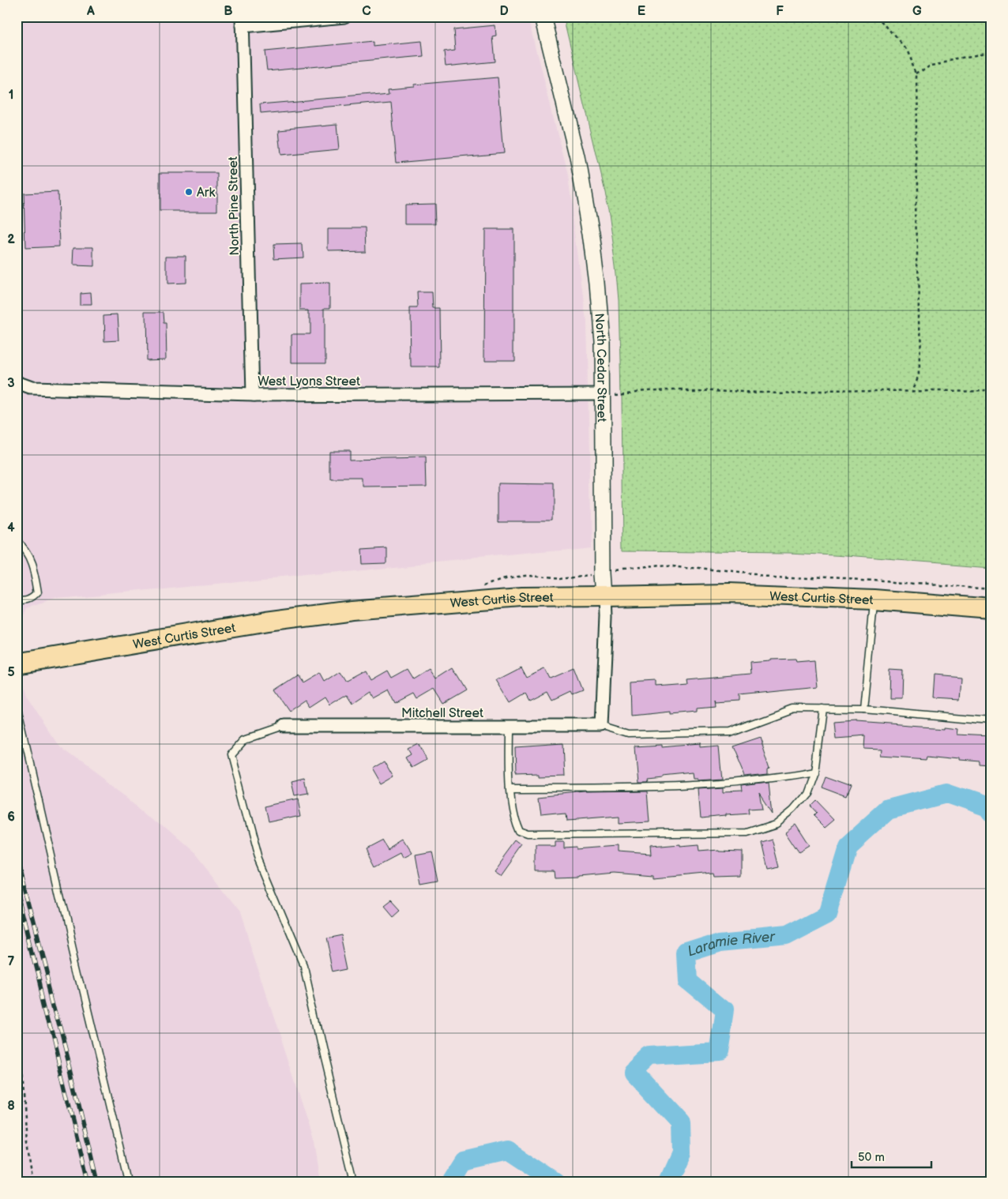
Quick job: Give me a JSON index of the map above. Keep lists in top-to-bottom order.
{
  "streets": {
    "main road": ["West Curtis Street"],
    "street": [
      "North Pine Street",
      "North Cedar Street",
      "West Lyons Street",
      "Mitchell Street"
    ]
  },
  "crossings": [
    ["North Pine Street", "West Lyons Street"],
    ["North Cedar Street", "West Lyons Street"],
    ["North Cedar Street", "West Curtis Street"],
    ["North Cedar Street", "Mitchell Street"]
  ],
  "water": ["Laramie River"],
  "places": ["Ark"],
  "scale_bar": "50 m",
  "grid": {
    "columns": [
      "A",
      "B",
      "C",
      "D",
      "E",
      "F",
      "G"
    ],
    "rows": [
      "1",
      "2",
      "3",
      "4",
      "5",
      "6",
      "7",
      "8"
    ]
  }
}
